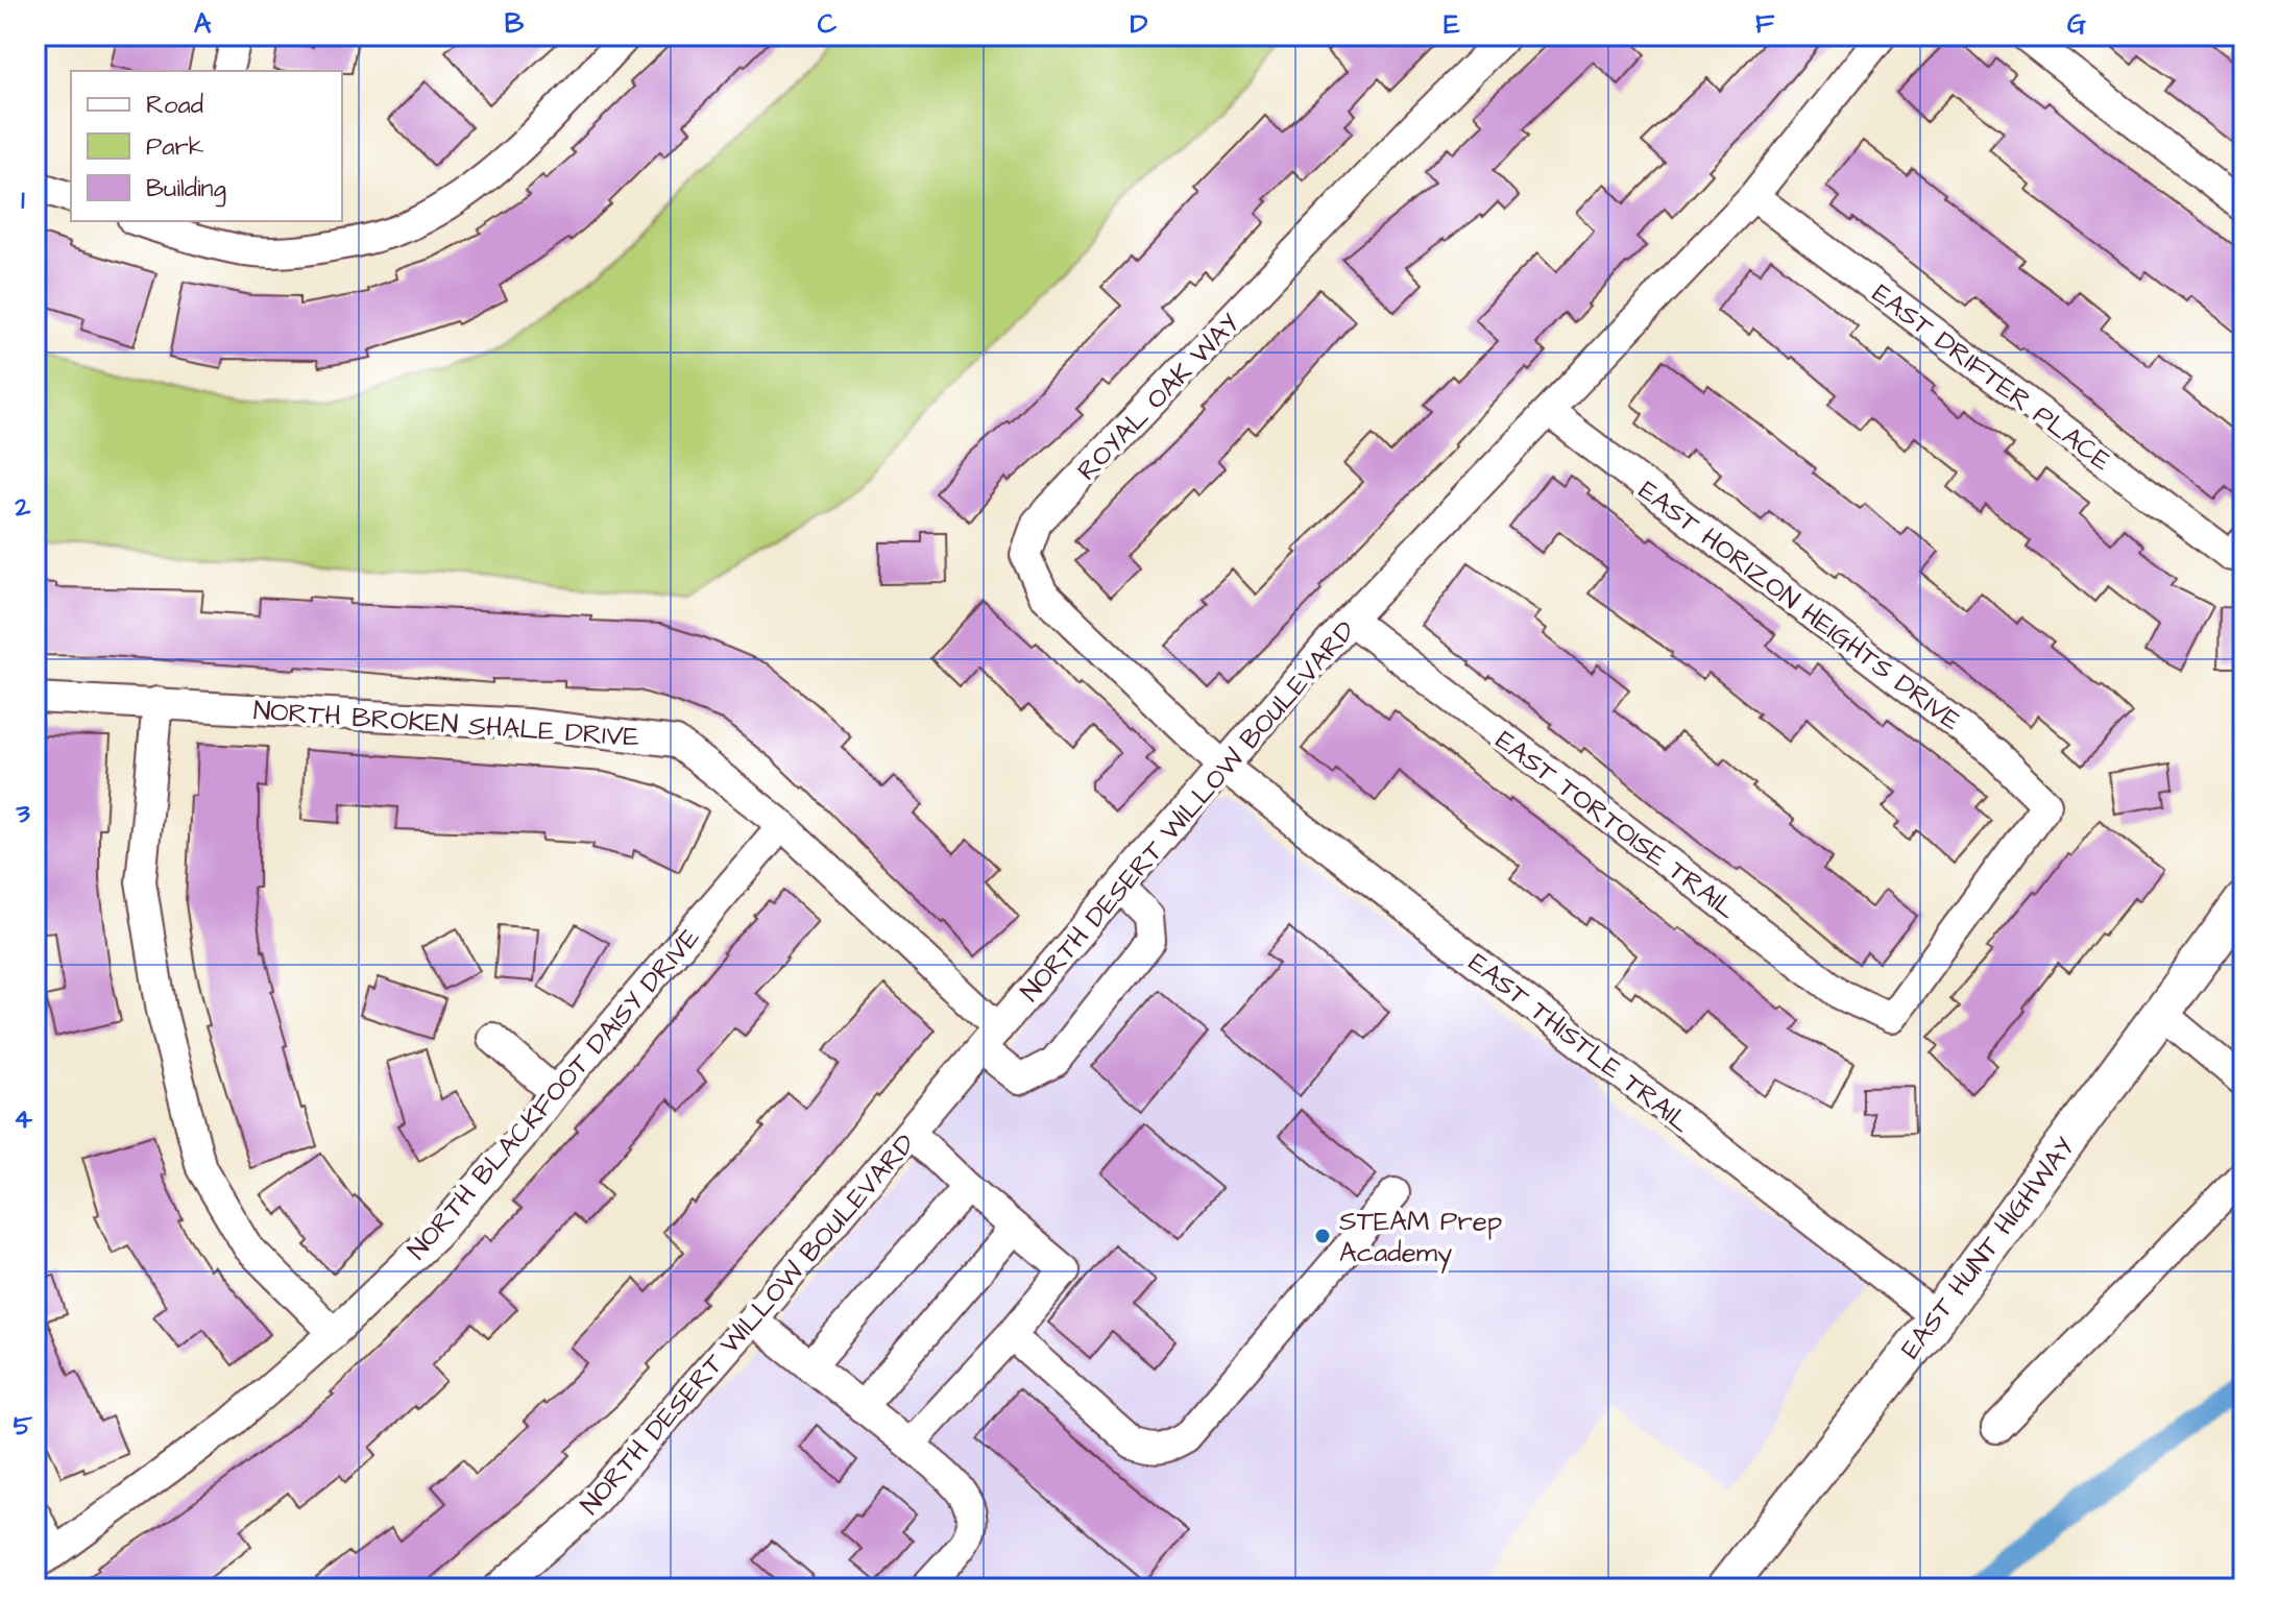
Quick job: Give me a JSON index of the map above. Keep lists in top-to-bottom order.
{
  "streets": {
    "main road": ["EAST HUNT HIGHWAY"],
    "street": [
      "EAST DRIFTER PLACE",
      "ROYAL OAK WAY",
      "EAST HORIZON HEIGHTS DRIVE",
      "NORTH BROKEN SHALE DRIVE",
      "NORTH DESERT WILLOW BOULEVARD",
      "EAST TORTOISE TRAIL",
      "EAST THISTLE TRAIL",
      "NORTH BLACKFOOT DAISY DRIVE"
    ]
  },
  "crossings": [
    ["EAST DRIFTER PLACE", "NORTH DESERT WILLOW BOULEVARD"],
    ["ROYAL OAK WAY", "NORTH DESERT WILLOW BOULEVARD"],
    ["ROYAL OAK WAY", "EAST THISTLE TRAIL"],
    ["EAST HORIZON HEIGHTS DRIVE", "NORTH DESERT WILLOW BOULEVARD"],
    ["EAST HORIZON HEIGHTS DRIVE", "EAST TORTOISE TRAIL"],
    ["NORTH BROKEN SHALE DRIVE", "NORTH DESERT WILLOW BOULEVARD"],
    ["NORTH BROKEN SHALE DRIVE", "NORTH BLACKFOOT DAISY DRIVE"],
    ["NORTH DESERT WILLOW BOULEVARD", "EAST TORTOISE TRAIL"],
    ["NORTH DESERT WILLOW BOULEVARD", "EAST THISTLE TRAIL"],
    ["EAST THISTLE TRAIL", "EAST HUNT HIGHWAY"]
  ],
  "places": ["STEAM Prep Academy"],
  "legend": ["Road", "Park", "Building"],
  "grid": {
    "columns": [
      "A",
      "B",
      "C",
      "D",
      "E",
      "F",
      "G"
    ],
    "rows": [
      "1",
      "2",
      "3",
      "4",
      "5"
    ]
  }
}
